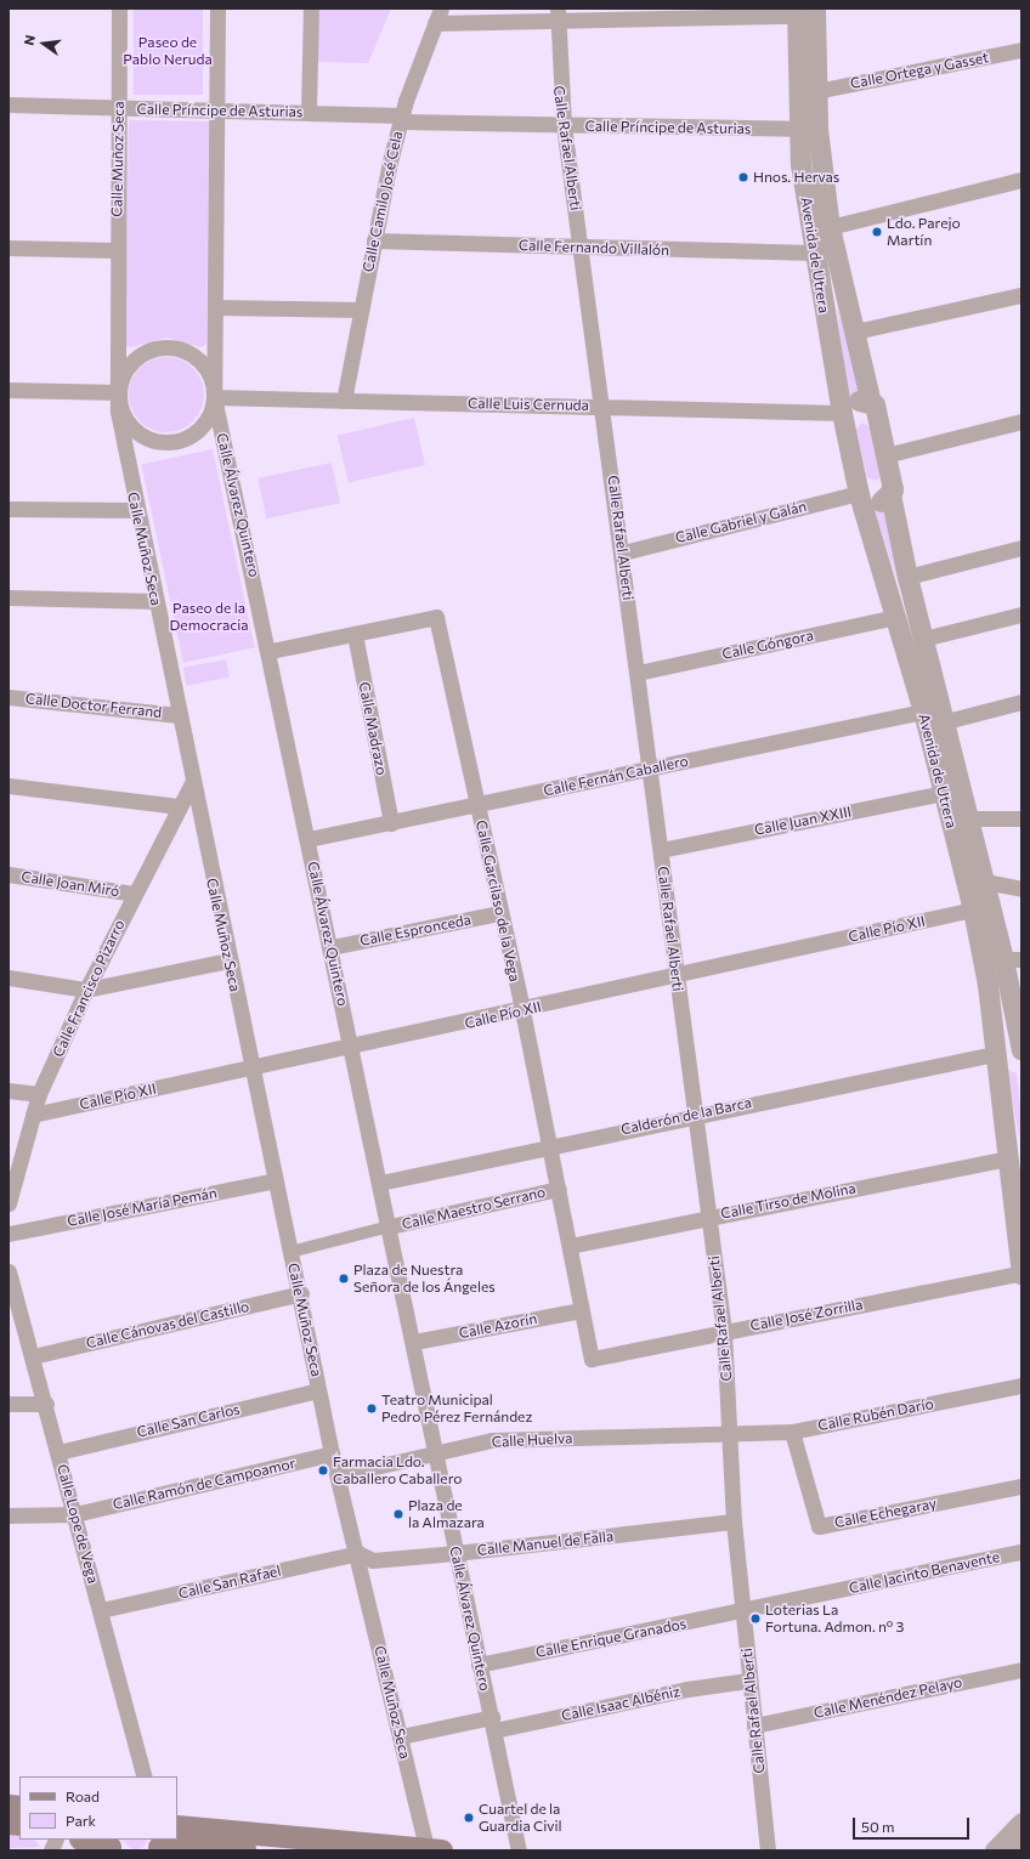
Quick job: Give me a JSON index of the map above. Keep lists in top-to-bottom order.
{
  "streets": {
    "street": [
      "Calle Ortega y Gasset",
      "Calle Príncipe de Asturias",
      "Calle Rafael Alberti",
      "Calle Muñoz Seca",
      "Calle Camilo José Cela",
      "Calle Fernando Villalón",
      "Avenida de Utrera",
      "Calle Luis Cernuda",
      "Calle Álvarez Quintero",
      "Calle Gabriel y Galán",
      "Calle Góngora",
      "Calle Doctor Ferrand",
      "Calle Madrazo",
      "Calle Fernán Caballero",
      "Calle Juan XXIII",
      "Calle Joan Miró",
      "Calle Garcilaso de la Vega",
      "Calle Pío XII",
      "Calle Espronceda",
      "Calle Francisco Pizarro",
      "Calderón de la Barca",
      "Calle Tirso de Molina",
      "Calle José María Pemán",
      "Calle Maestro Serrano",
      "Calle José Zorrilla",
      "Calle Cánovas del Castillo",
      "Calle Azorín",
      "Calle Rubén Darío",
      "Calle San Carlos",
      "Calle Huelva",
      "Calle Ramón de Campoamor",
      "Calle Echegaray",
      "Calle Lope de Vega",
      "Calle Manuel de Falla",
      "Calle Jacinto Benavente",
      "Calle San Rafael",
      "Calle Enrique Granados",
      "Calle Menéndez Pelayo",
      "Calle Isaac Albéniz"
    ]
  },
  "crossings": [
    ["Calle Ortega y Gasset", "Avenida de Utrera"],
    ["Calle Príncipe de Asturias", "Calle Rafael Alberti"],
    ["Calle Príncipe de Asturias", "Calle Muñoz Seca"],
    ["Calle Príncipe de Asturias", "Calle Camilo José Cela"],
    ["Calle Príncipe de Asturias", "Avenida de Utrera"],
    ["Calle Príncipe de Asturias", "Calle Álvarez Quintero"],
    ["Calle Rafael Alberti", "Calle Fernando Villalón"],
    ["Calle Rafael Alberti", "Calle Luis Cernuda"],
    ["Calle Rafael Alberti", "Calle Gabriel y Galán"],
    ["Calle Rafael Alberti", "Calle Góngora"],
    ["Calle Rafael Alberti", "Calle Fernán Caballero"],
    ["Calle Rafael Alberti", "Calle Juan XXIII"],
    ["Calle Rafael Alberti", "Calle Pío XII"],
    ["Calle Rafael Alberti", "Calderón de la Barca"],
    ["Calle Rafael Alberti", "Calle Tirso de Molina"],
    ["Calle Rafael Alberti", "Calle José Zorrilla"],
    ["Calle Rafael Alberti", "Calle Rubén Darío"],
    ["Calle Rafael Alberti", "Calle Huelva"],
    ["Calle Rafael Alberti", "Calle Manuel de Falla"],
    ["Calle Rafael Alberti", "Calle Jacinto Benavente"],
    ["Calle Rafael Alberti", "Calle Enrique Granados"],
    ["Calle Rafael Alberti", "Calle Menéndez Pelayo"],
    ["Calle Rafael Alberti", "Calle Isaac Albéniz"],
    ["Calle Muñoz Seca", "Calle Luis Cernuda"],
    ["Calle Muñoz Seca", "Calle Álvarez Quintero"],
    ["Calle Muñoz Seca", "Calle Doctor Ferrand"],
    ["Calle Muñoz Seca", "Calle Pío XII"],
    ["Calle Muñoz Seca", "Calle Francisco Pizarro"],
    ["Calle Muñoz Seca", "Calle José María Pemán"],
    ["Calle Muñoz Seca", "Calle Cánovas del Castillo"],
    ["Calle Muñoz Seca", "Calle San Carlos"],
    ["Calle Muñoz Seca", "Calle Huelva"],
    ["Calle Muñoz Seca", "Calle Ramón de Campoamor"],
    ["Calle Muñoz Seca", "Calle Manuel de Falla"],
    ["Calle Muñoz Seca", "Calle San Rafael"],
    ["Calle Muñoz Seca", "Calle Isaac Albéniz"],
    ["Calle Camilo José Cela", "Calle Fernando Villalón"],
    ["Calle Camilo José Cela", "Calle Luis Cernuda"],
    ["Calle Fernando Villalón", "Avenida de Utrera"],
    ["Avenida de Utrera", "Calle Luis Cernuda"],
    ["Avenida de Utrera", "Calle Gabriel y Galán"],
    ["Avenida de Utrera", "Calle Góngora"],
    ["Avenida de Utrera", "Calle Fernán Caballero"],
    ["Avenida de Utrera", "Calle Juan XXIII"],
    ["Avenida de Utrera", "Calle Pío XII"],
    ["Avenida de Utrera", "Calderón de la Barca"],
    ["Avenida de Utrera", "Calle Tirso de Molina"],
    ["Calle Luis Cernuda", "Calle Álvarez Quintero"],
    ["Calle Álvarez Quintero", "Calle Fernán Caballero"],
    ["Calle Álvarez Quintero", "Calle Pío XII"],
    ["Calle Álvarez Quintero", "Calle Espronceda"],
    ["Calle Álvarez Quintero", "Calderón de la Barca"],
    ["Calle Álvarez Quintero", "Calle Maestro Serrano"],
    ["Calle Álvarez Quintero", "Calle Azorín"],
    ["Calle Álvarez Quintero", "Calle Huelva"],
    ["Calle Álvarez Quintero", "Calle Manuel de Falla"],
    ["Calle Álvarez Quintero", "Calle Enrique Granados"],
    ["Calle Álvarez Quintero", "Calle Isaac Albéniz"],
    ["Calle Madrazo", "Calle Fernán Caballero"],
    ["Calle Madrazo", "Calle Garcilaso de la Vega"],
    ["Calle Fernán Caballero", "Calle Garcilaso de la Vega"],
    ["Calle Joan Miró", "Calle Francisco Pizarro"],
    ["Calle Garcilaso de la Vega", "Calle Pío XII"],
    ["Calle Garcilaso de la Vega", "Calle Espronceda"],
    ["Calle Garcilaso de la Vega", "Calderón de la Barca"],
    ["Calle Garcilaso de la Vega", "Calle Tirso de Molina"],
    ["Calle Garcilaso de la Vega", "Calle Maestro Serrano"],
    ["Calle Garcilaso de la Vega", "Calle José Zorrilla"],
    ["Calle Garcilaso de la Vega", "Calle Azorín"],
    ["Calle Pío XII", "Calle Francisco Pizarro"],
    ["Calle Cánovas del Castillo", "Calle Lope de Vega"],
    ["Calle Rubén Darío", "Calle Huelva"],
    ["Calle Rubén Darío", "Calle Echegaray"],
    ["Calle San Carlos", "Calle Lope de Vega"],
    ["Calle Ramón de Campoamor", "Calle Lope de Vega"],
    ["Calle Lope de Vega", "Calle San Rafael"],
    ["Calle Manuel de Falla", "Calle San Rafael"],
    ["Calle Jacinto Benavente", "Calle Enrique Granados"]
  ],
  "parks": ["Paseo de Pablo Neruda", "Paseo de la Democracia"],
  "places": [
    "Hnos. Hervas",
    "Ldo. Parejo Martín",
    "Plaza de Nuestra Señora de los Ángeles",
    "Teatro Municipal Pedro Pérez Fernández",
    "Farmacia Ldo. Caballero Caballero",
    "Plaza de la Almazara",
    "Loterias La Fortuna. Admon. nº 3",
    "Cuartel de la Guardia Civil"
  ],
  "legend": ["Road", "Park"],
  "scale_bar": "50 m",
  "north": "left"
}
